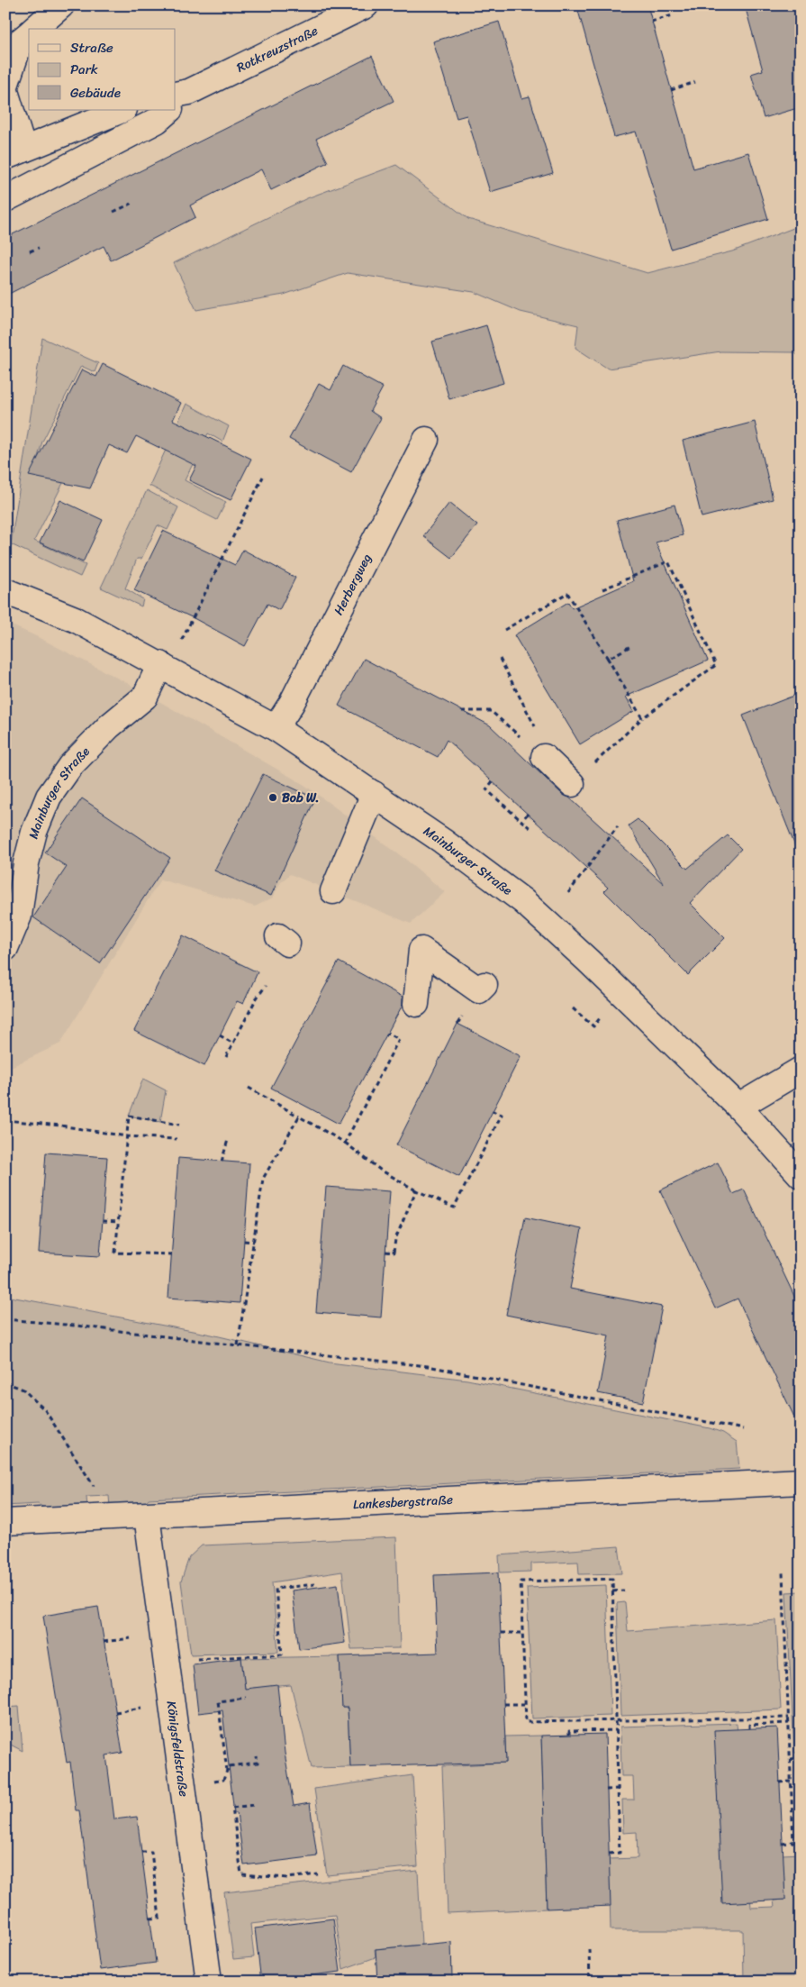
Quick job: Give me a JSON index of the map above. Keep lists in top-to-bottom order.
{
  "streets": {
    "street": [
      "Rotkreuzstraße",
      "Herbergweg",
      "Mainburger Straße",
      "Lankesbergstraße",
      "Königsfeldstraße"
    ]
  },
  "crossings": [
    ["Herbergweg", "Mainburger Straße"],
    ["Lankesbergstraße", "Königsfeldstraße"]
  ],
  "places": ["Bob W."],
  "legend": ["Straße", "Park", "Gebäude"]
}
